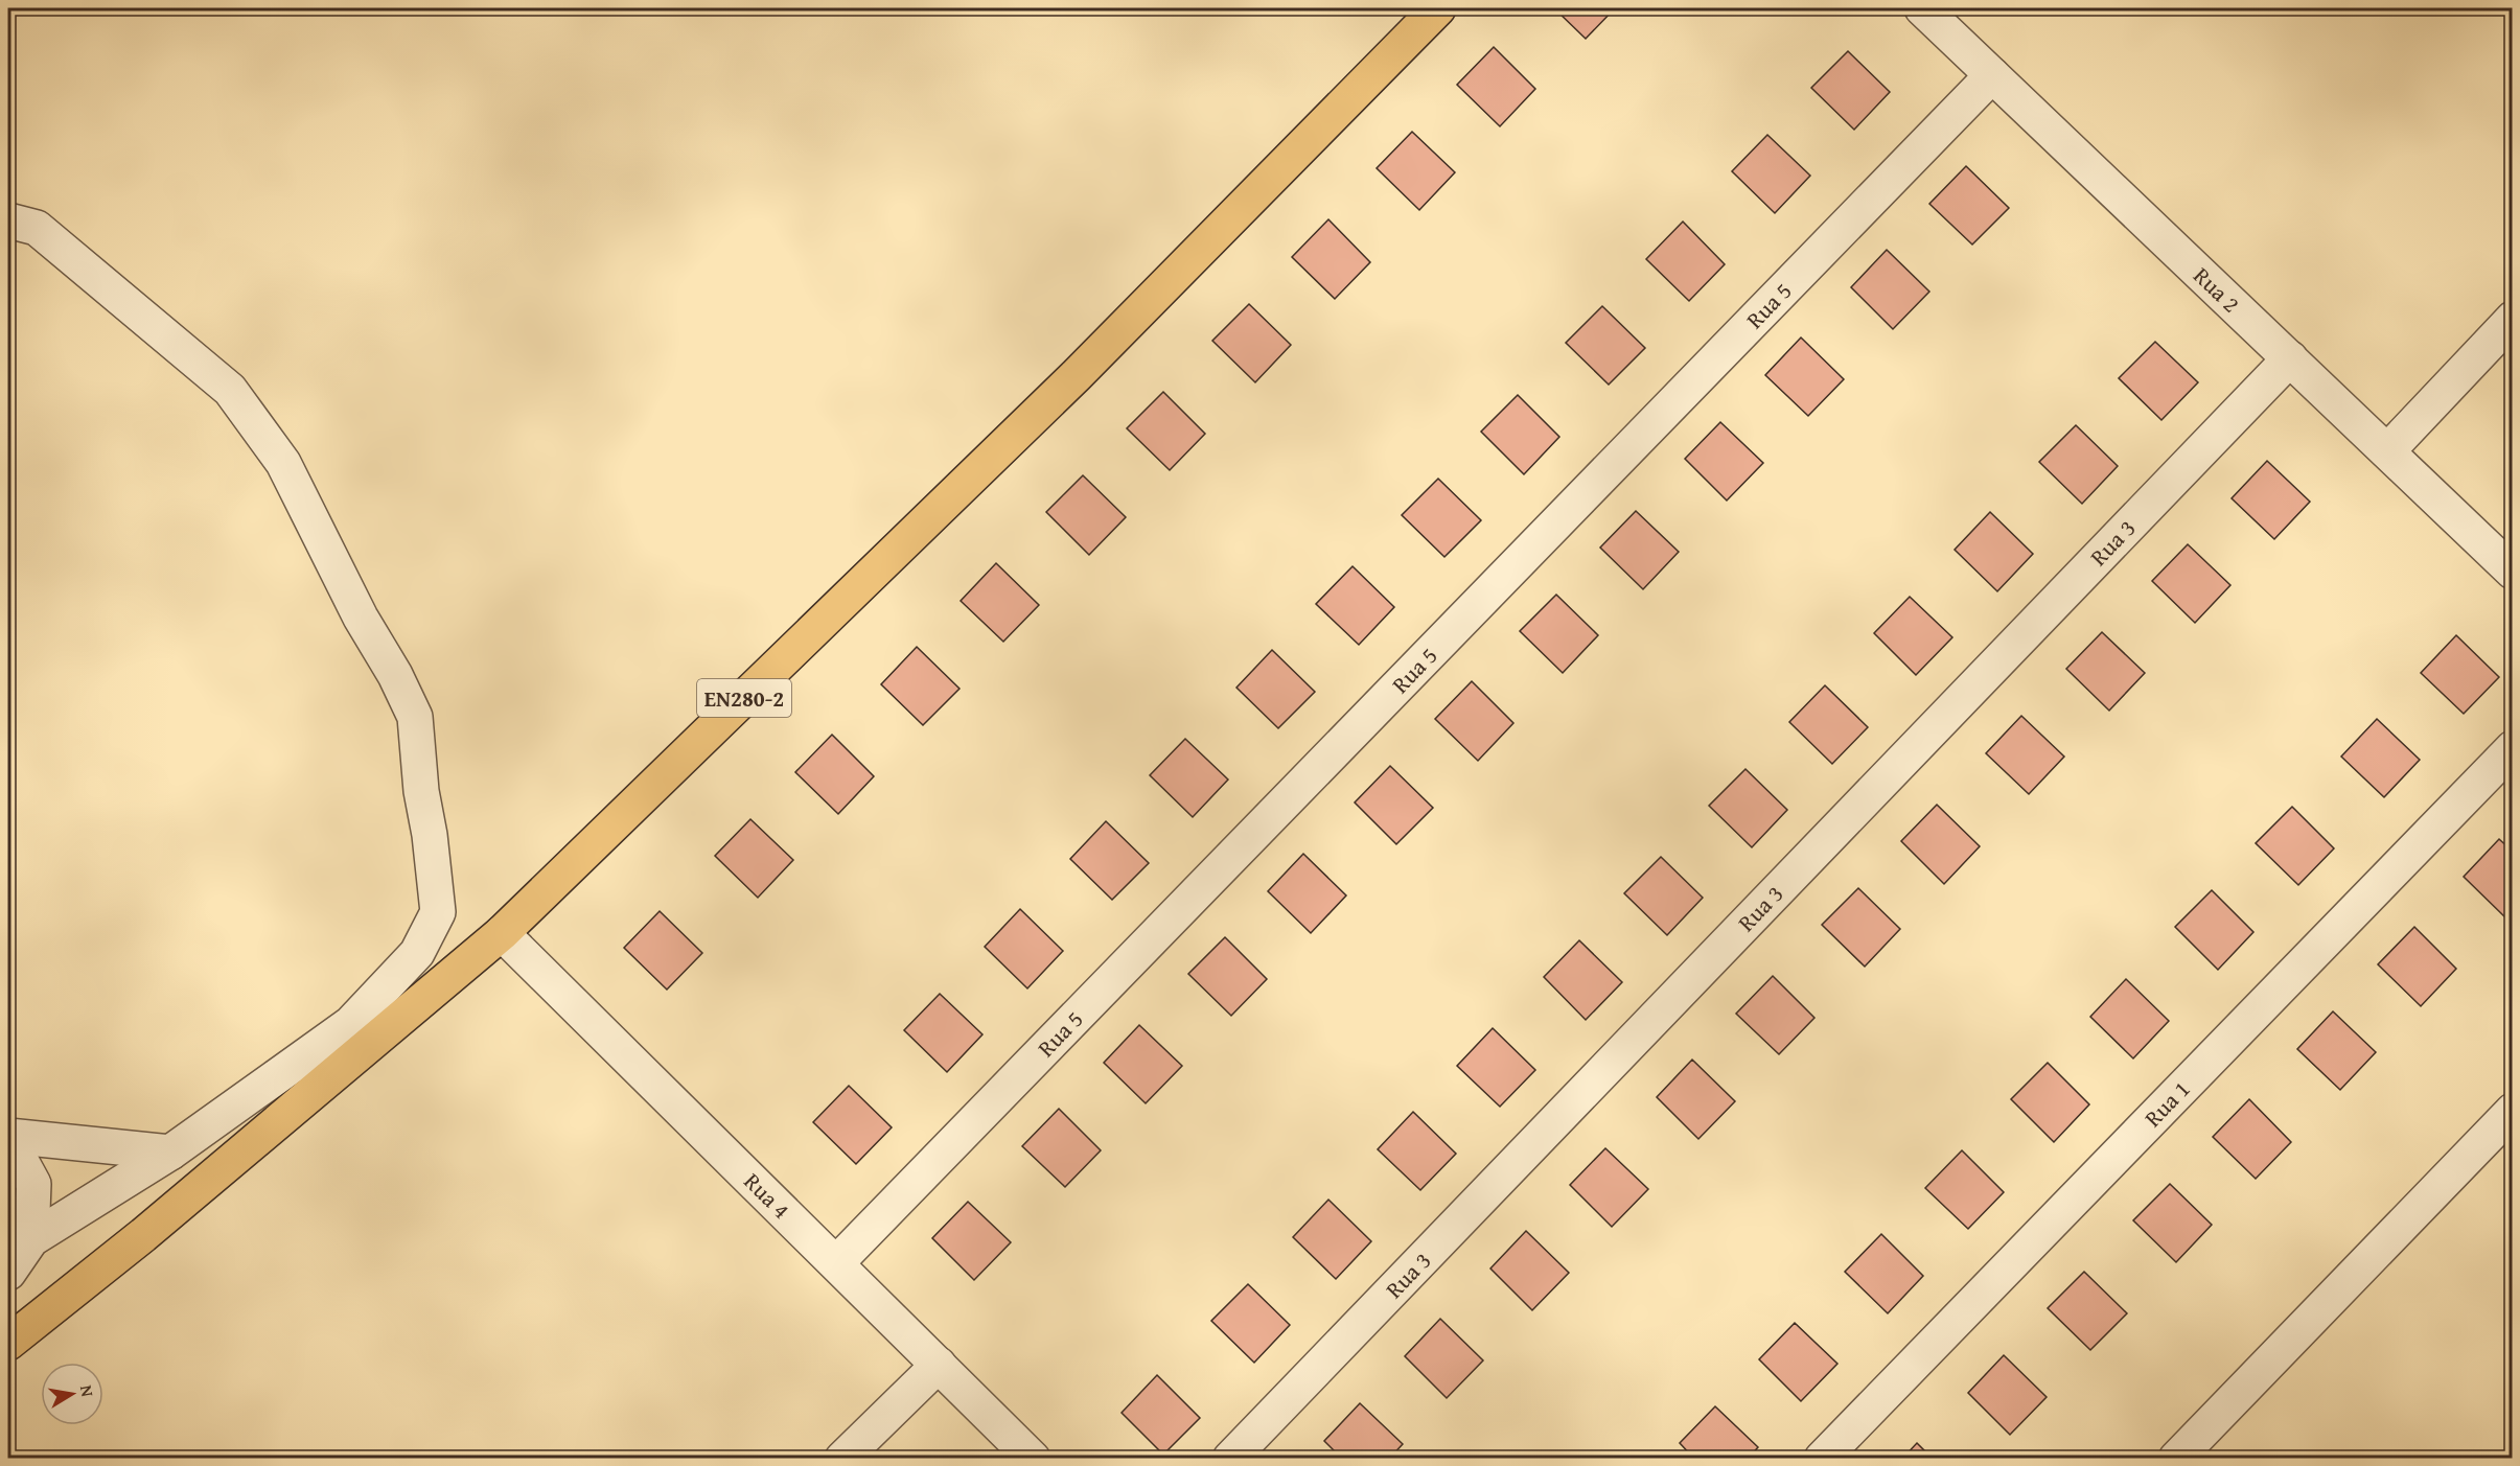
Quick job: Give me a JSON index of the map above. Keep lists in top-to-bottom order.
{
  "streets": {
    "main road": ["EN280-2"],
    "street": [
      "Rua 2",
      "Rua 5",
      "Rua 3",
      "Rua 1",
      "Rua 4"
    ]
  },
  "crossings": [
    ["Rua 2", "Rua 5"],
    ["Rua 2", "Rua 3"],
    ["Rua 5", "Rua 4"],
    ["EN280-2", "Rua 4"]
  ],
  "north": "right"
}
